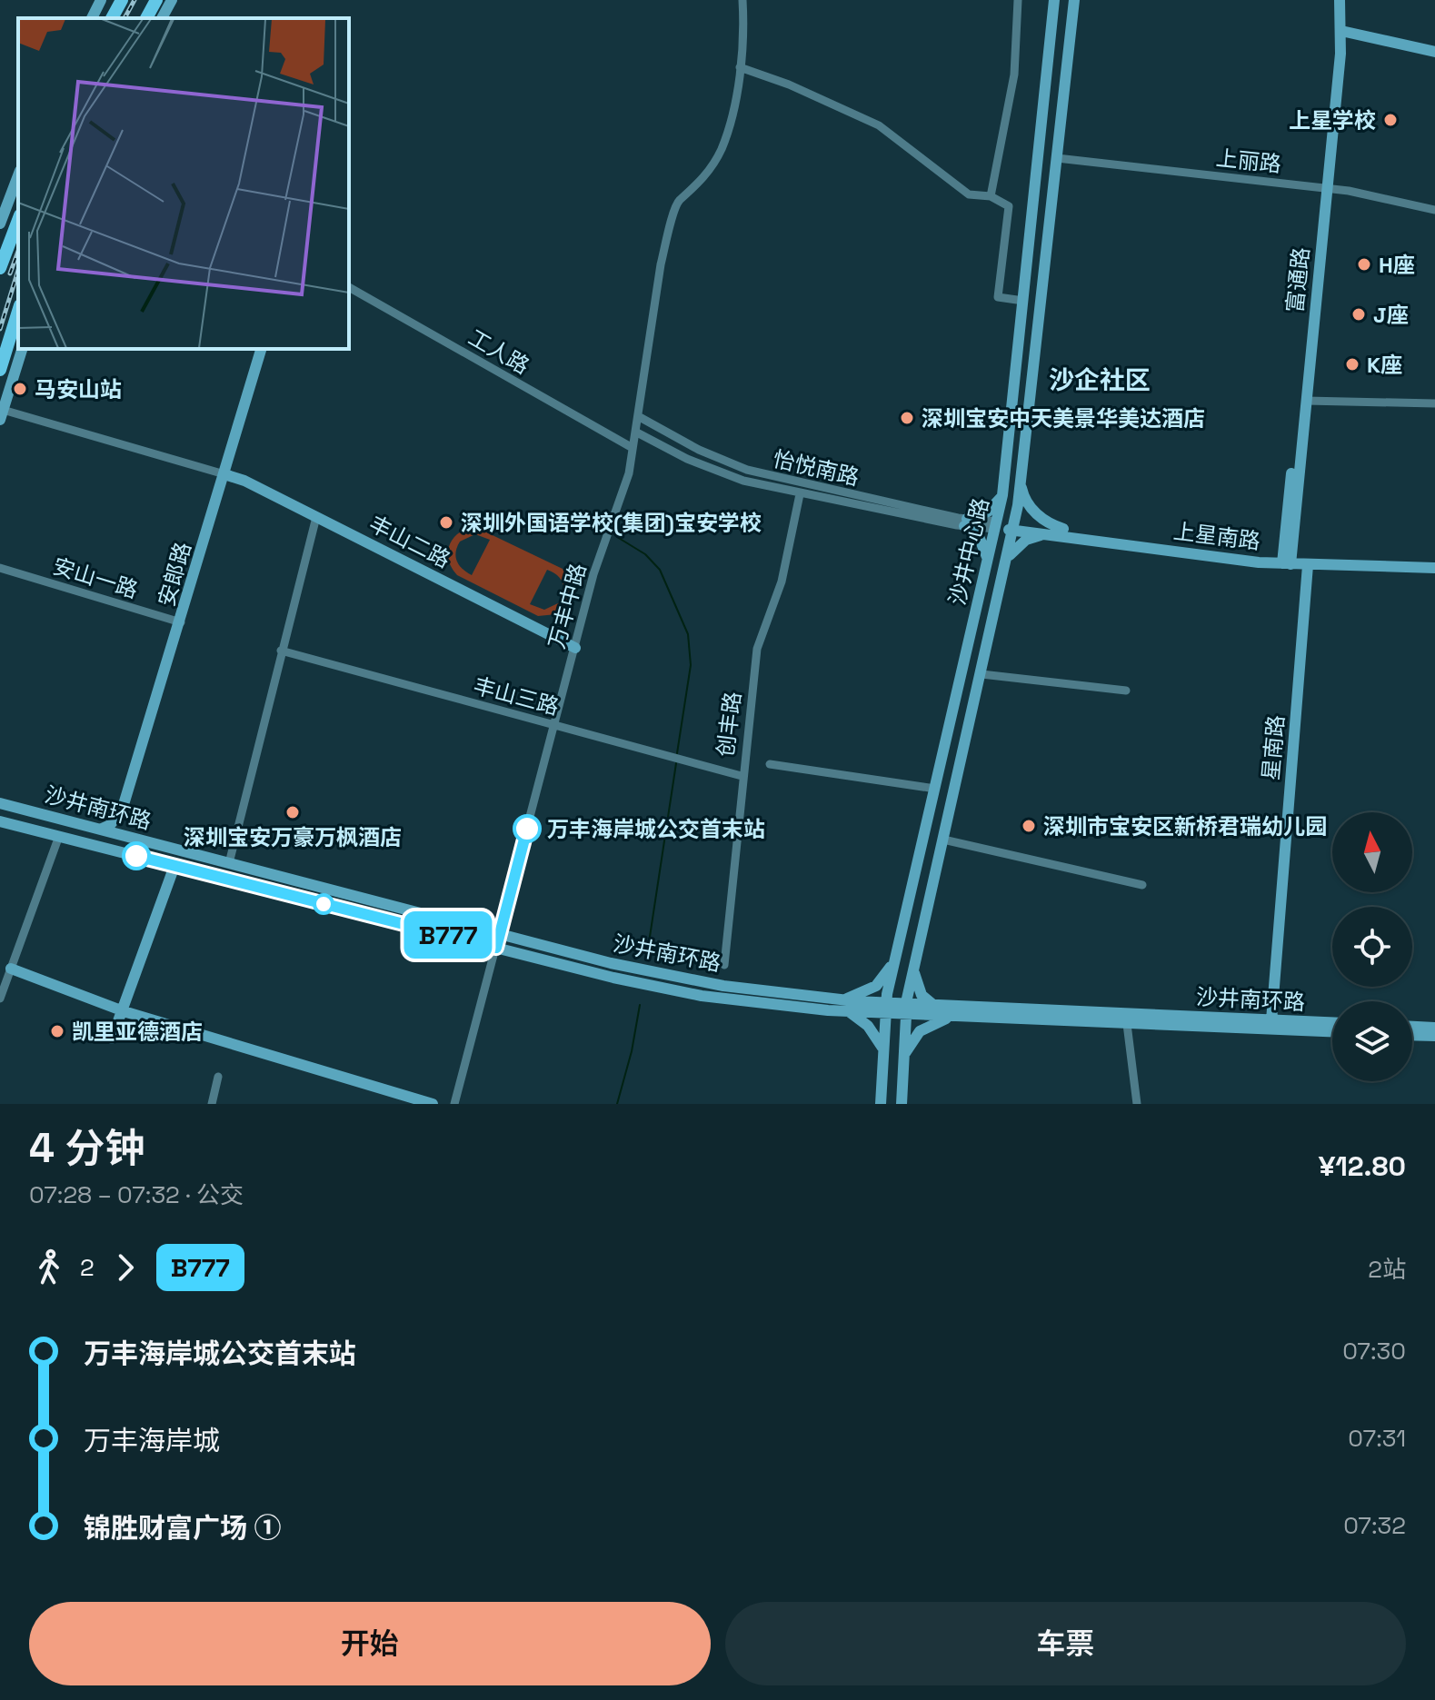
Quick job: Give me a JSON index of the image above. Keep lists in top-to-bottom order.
{
  "streets": {
    "street": [
      "上丽路",
      "富通路",
      "工人路",
      "怡悦南路",
      "上星南路",
      "丰山二路",
      "沙井中心路",
      "安郎路",
      "安山一路",
      "万丰中路",
      "丰山三路",
      "创丰路",
      "星南路",
      "沙井南环路"
    ]
  },
  "crossings": [
    ["上丽路", "富通路"],
    ["上丽路", "沙井中心路"],
    ["富通路", "上星南路"],
    ["工人路", "万丰中路"],
    ["怡悦南路", "上星南路"],
    ["怡悦南路", "沙井中心路"],
    ["怡悦南路", "万丰中路"],
    ["怡悦南路", "创丰路"],
    ["上星南路", "沙井中心路"],
    ["上星南路", "星南路"],
    ["丰山二路", "安郎路"],
    ["丰山二路", "万丰中路"],
    ["沙井中心路", "沙井南环路"],
    ["安郎路", "安山一路"],
    ["万丰中路", "丰山三路"],
    ["万丰中路", "沙井南环路"],
    ["丰山三路", "创丰路"],
    ["星南路", "沙井南环路"]
  ],
  "districts": ["沙企社区"],
  "places": [
    "上星学校",
    "H座",
    "J座",
    "K座",
    "马安山站",
    "深圳宝安中天美景华美达酒店",
    "深圳外国语学校(集团)宝安学校",
    "深圳宝安万豪万枫酒店",
    "深圳市宝安区新桥君瑞幼儿园",
    "万丰海岸城公交首末站",
    "凯里亚德酒店"
  ],
  "lines": ["bus line B777"],
  "north": "top",
  "page": {
    "on_map": "B777",
    "heading": ["4 分钟", "07:28 – 07:32 · 公交", "¥12.80"],
    "legs": ["2", "B777", "2站"],
    "list": [
      {
        "name": "万丰海岸城公交首末站",
        "value": "07:30"
      },
      {
        "name": "万丰海岸城",
        "value": "07:31"
      },
      {
        "name": "锦胜财富广场 ①",
        "value": "07:32"
      }
    ],
    "buttons": ["开始", "车票"]
  }
}
